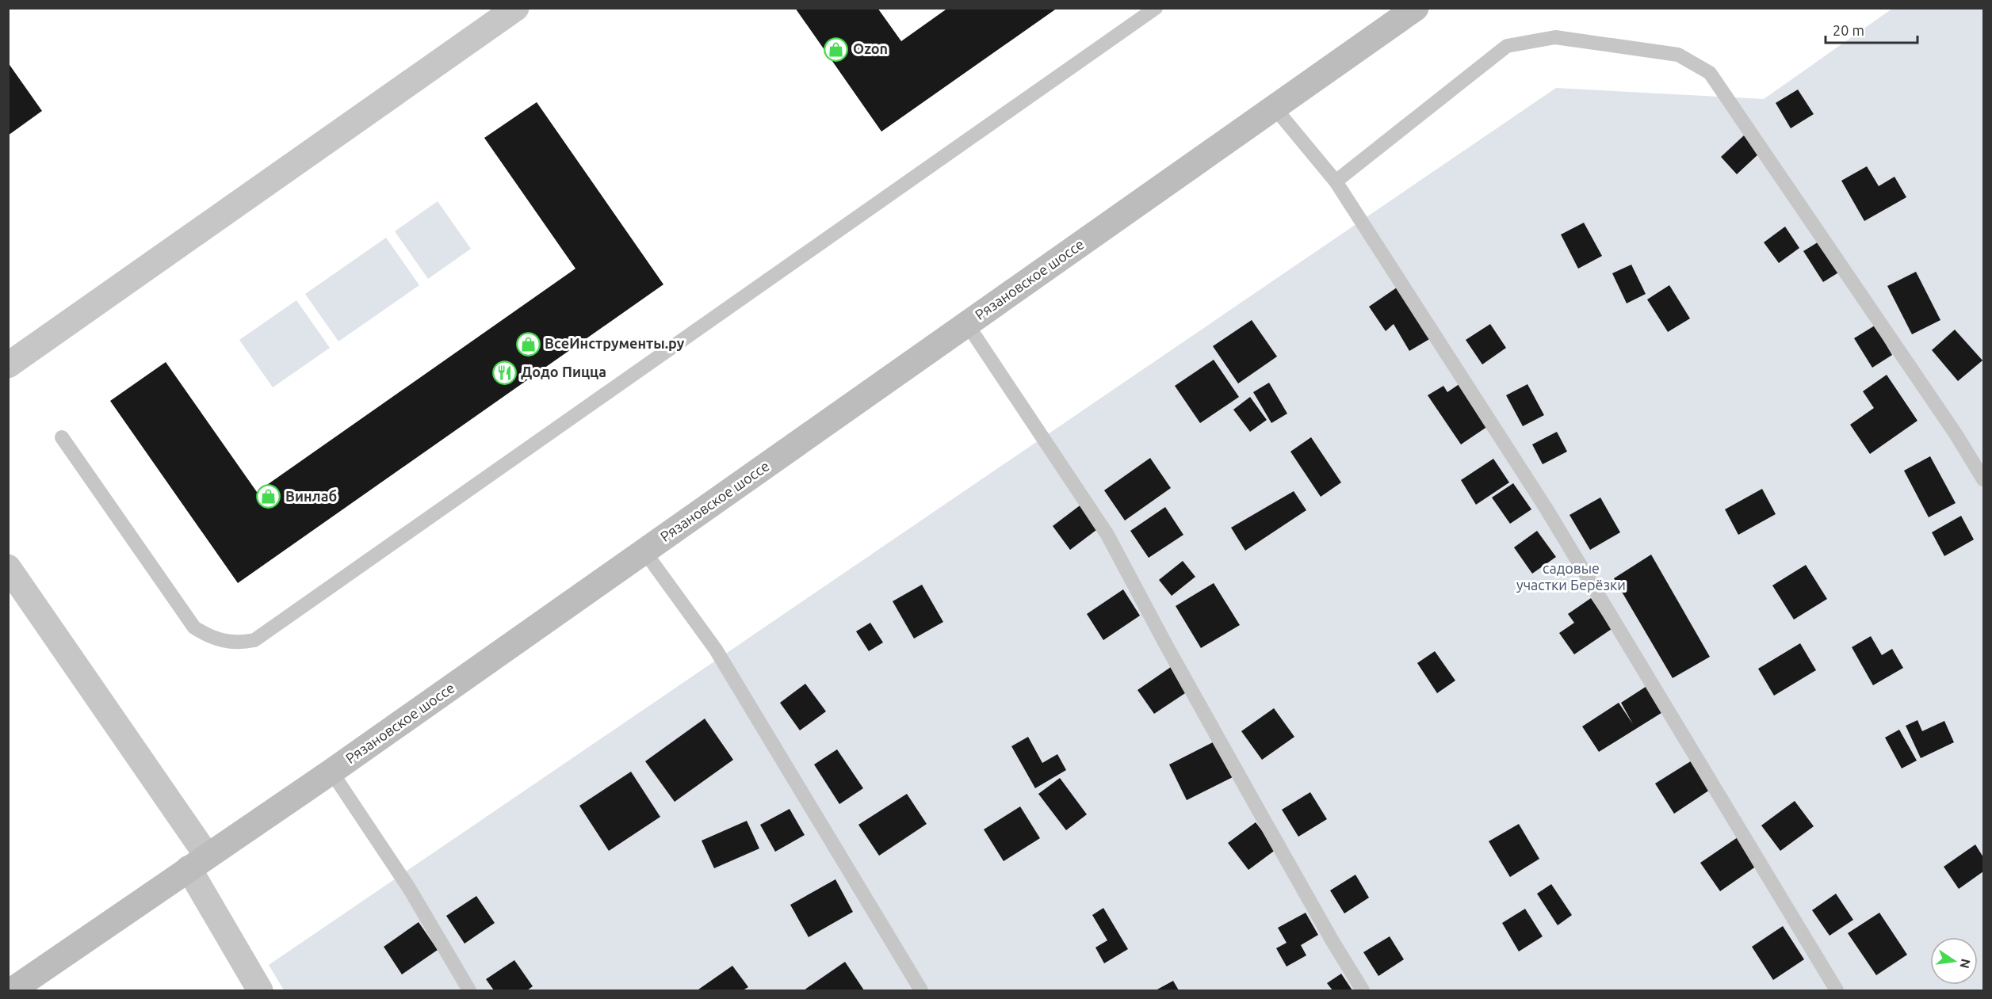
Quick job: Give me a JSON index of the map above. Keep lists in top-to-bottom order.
{
  "streets": {
    "main road": ["Рязановское шоссе"]
  },
  "parks": ["садовые участки Берёзки"],
  "places": {
    "shop": ["Ozon", "ВсеИнструменты.ру", "Винлаб"],
    "restaurant": ["Додо Пицца"]
  },
  "scale_bar": "20 m",
  "north": "right"
}
